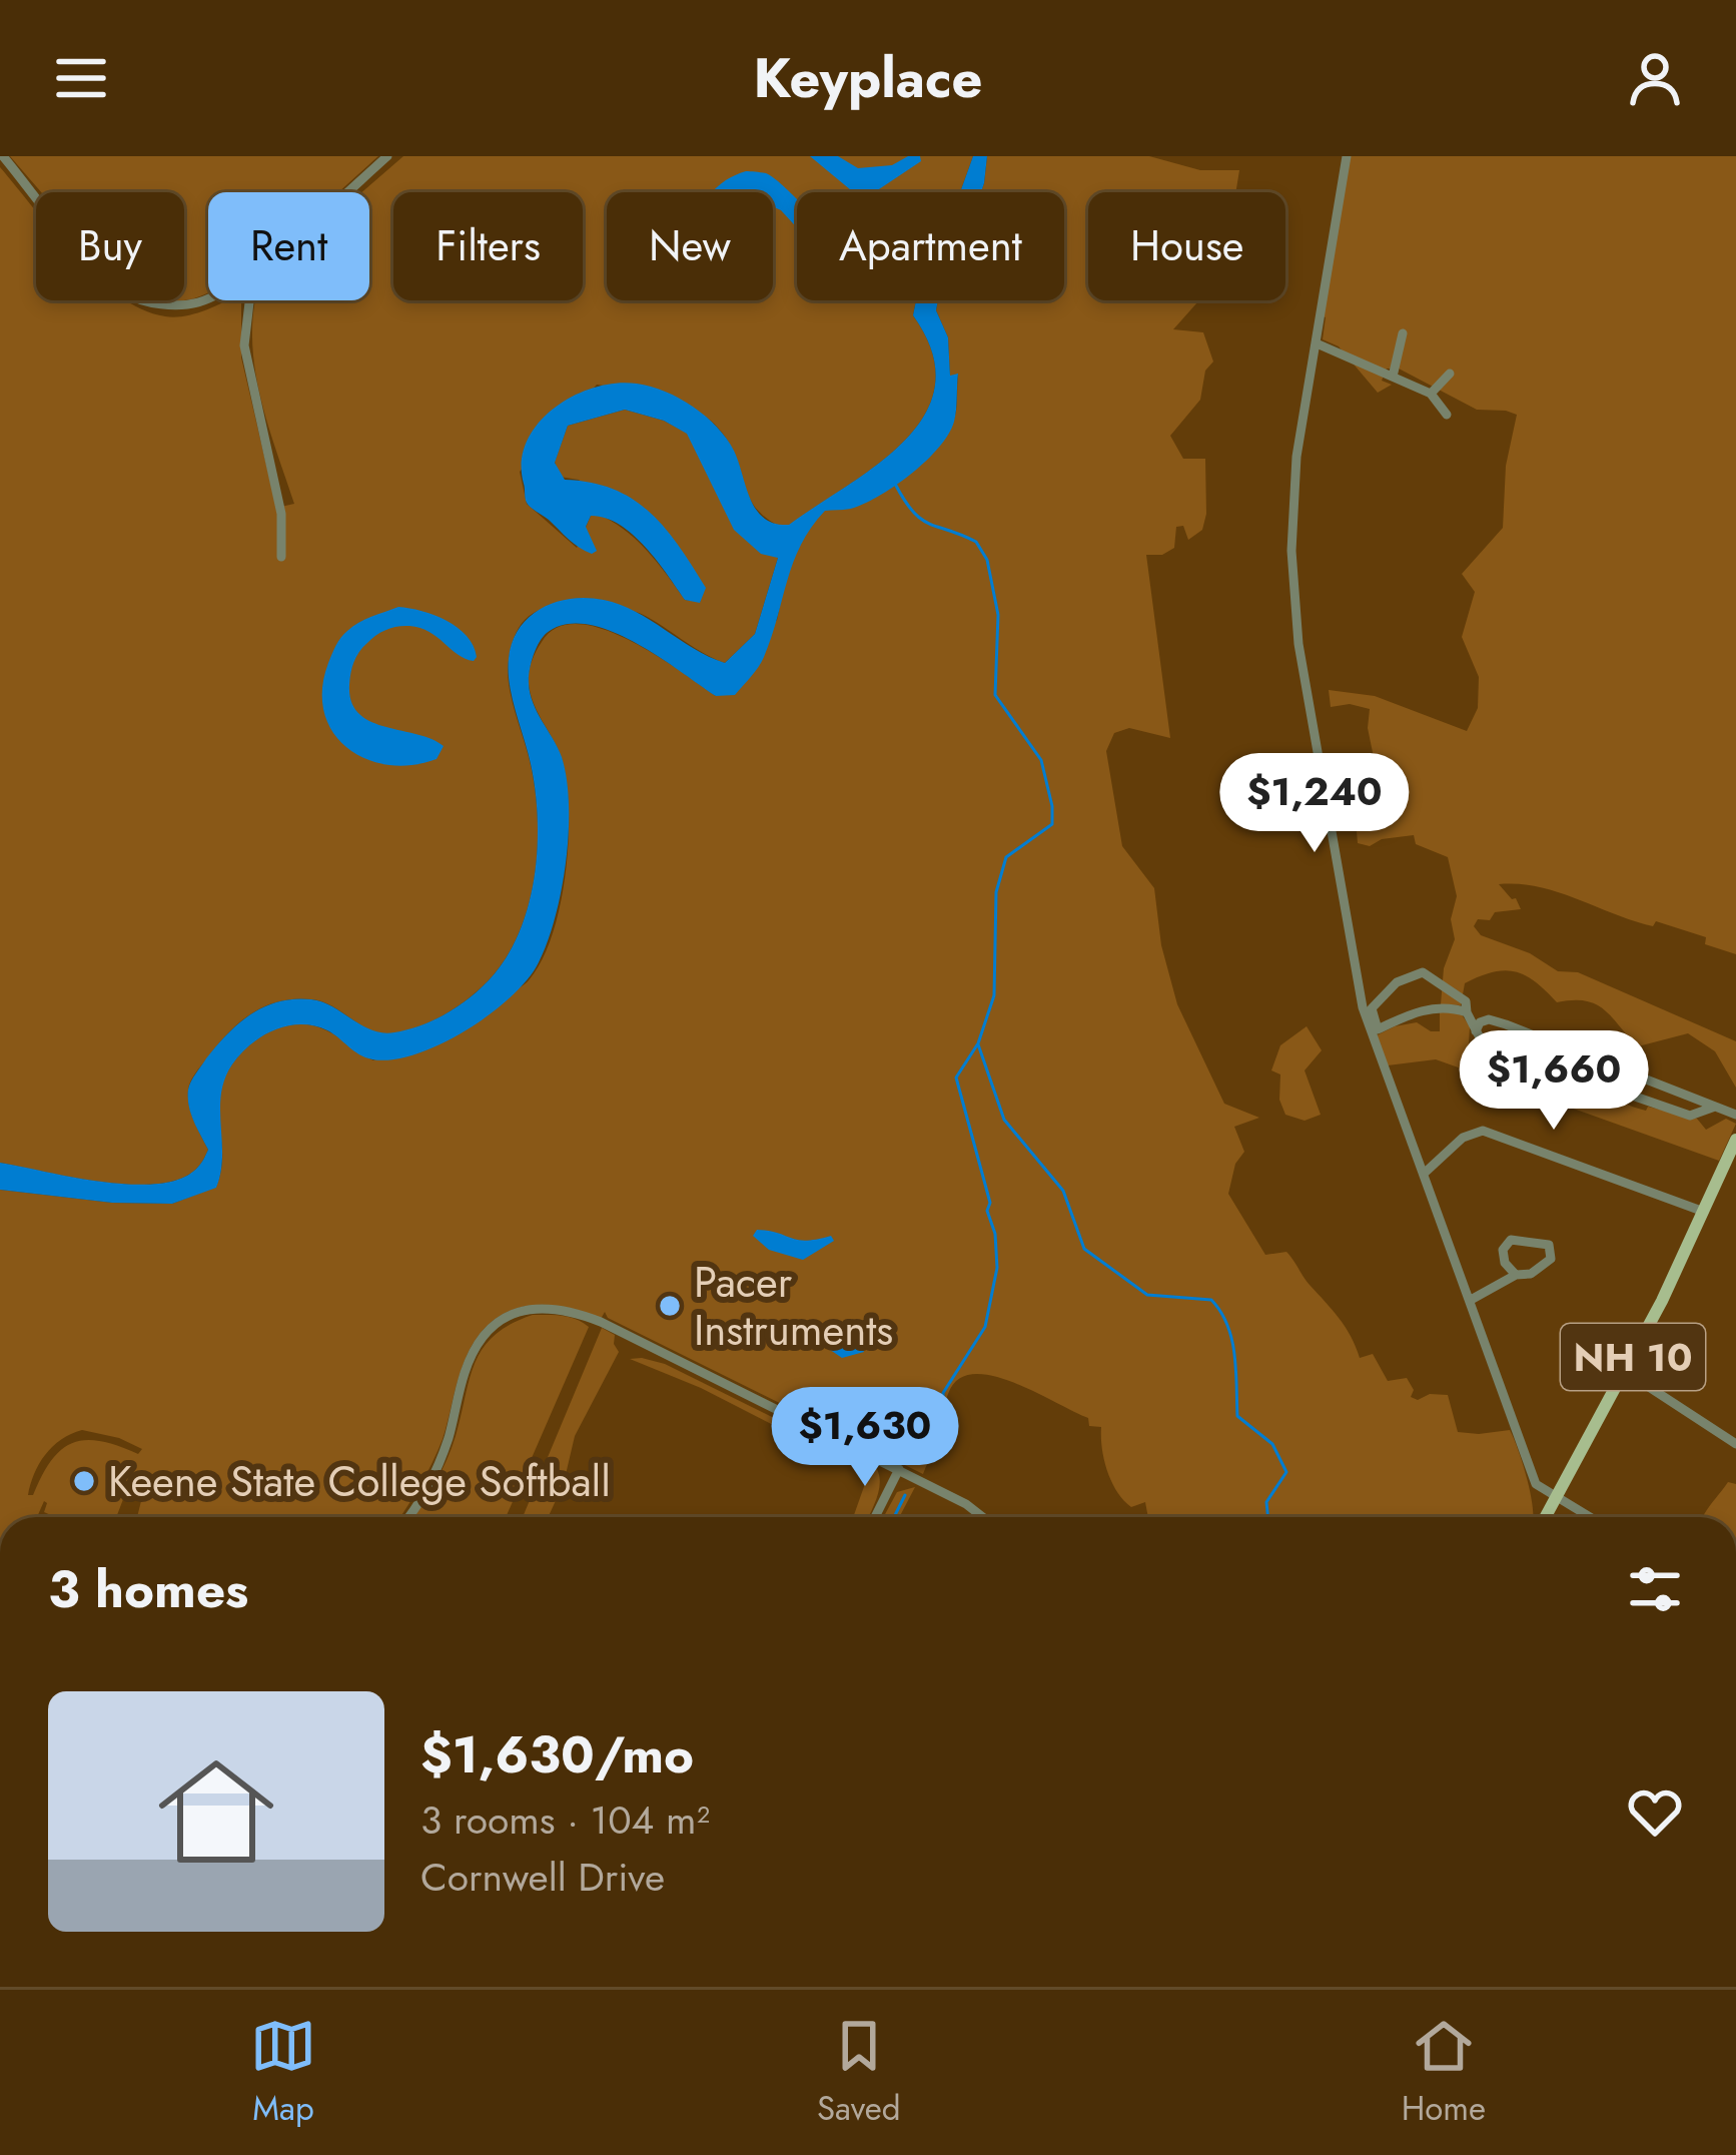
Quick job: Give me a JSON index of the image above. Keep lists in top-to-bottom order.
{
  "streets": {
    "main road": ["NH 10"]
  },
  "places": ["Pacer Instruments", "Keene State College Softball"],
  "page": {
    "header": "Keyplace",
    "chip": [
      "Buy",
      "Rent",
      "Filters",
      "New",
      "Apartment",
      "House"
    ],
    "price": ["$1,240", "$1,660", "$1,630"],
    "heading": "3 homes",
    "list": [
      {
        "name": "$1,630/mo",
        "note": "3 rooms · 104 m² · Cornwell Drive"
      }
    ],
    "tabs": ["Map", "Saved", "Home"]
  }
}
